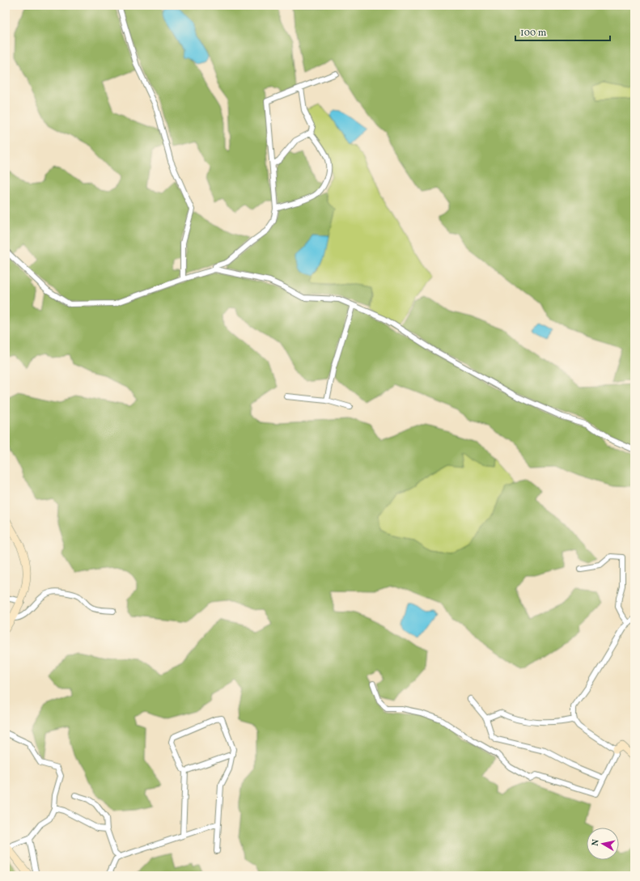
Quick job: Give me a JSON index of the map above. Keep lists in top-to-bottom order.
{
  "scale_bar": "100 m",
  "north": "left"
}
